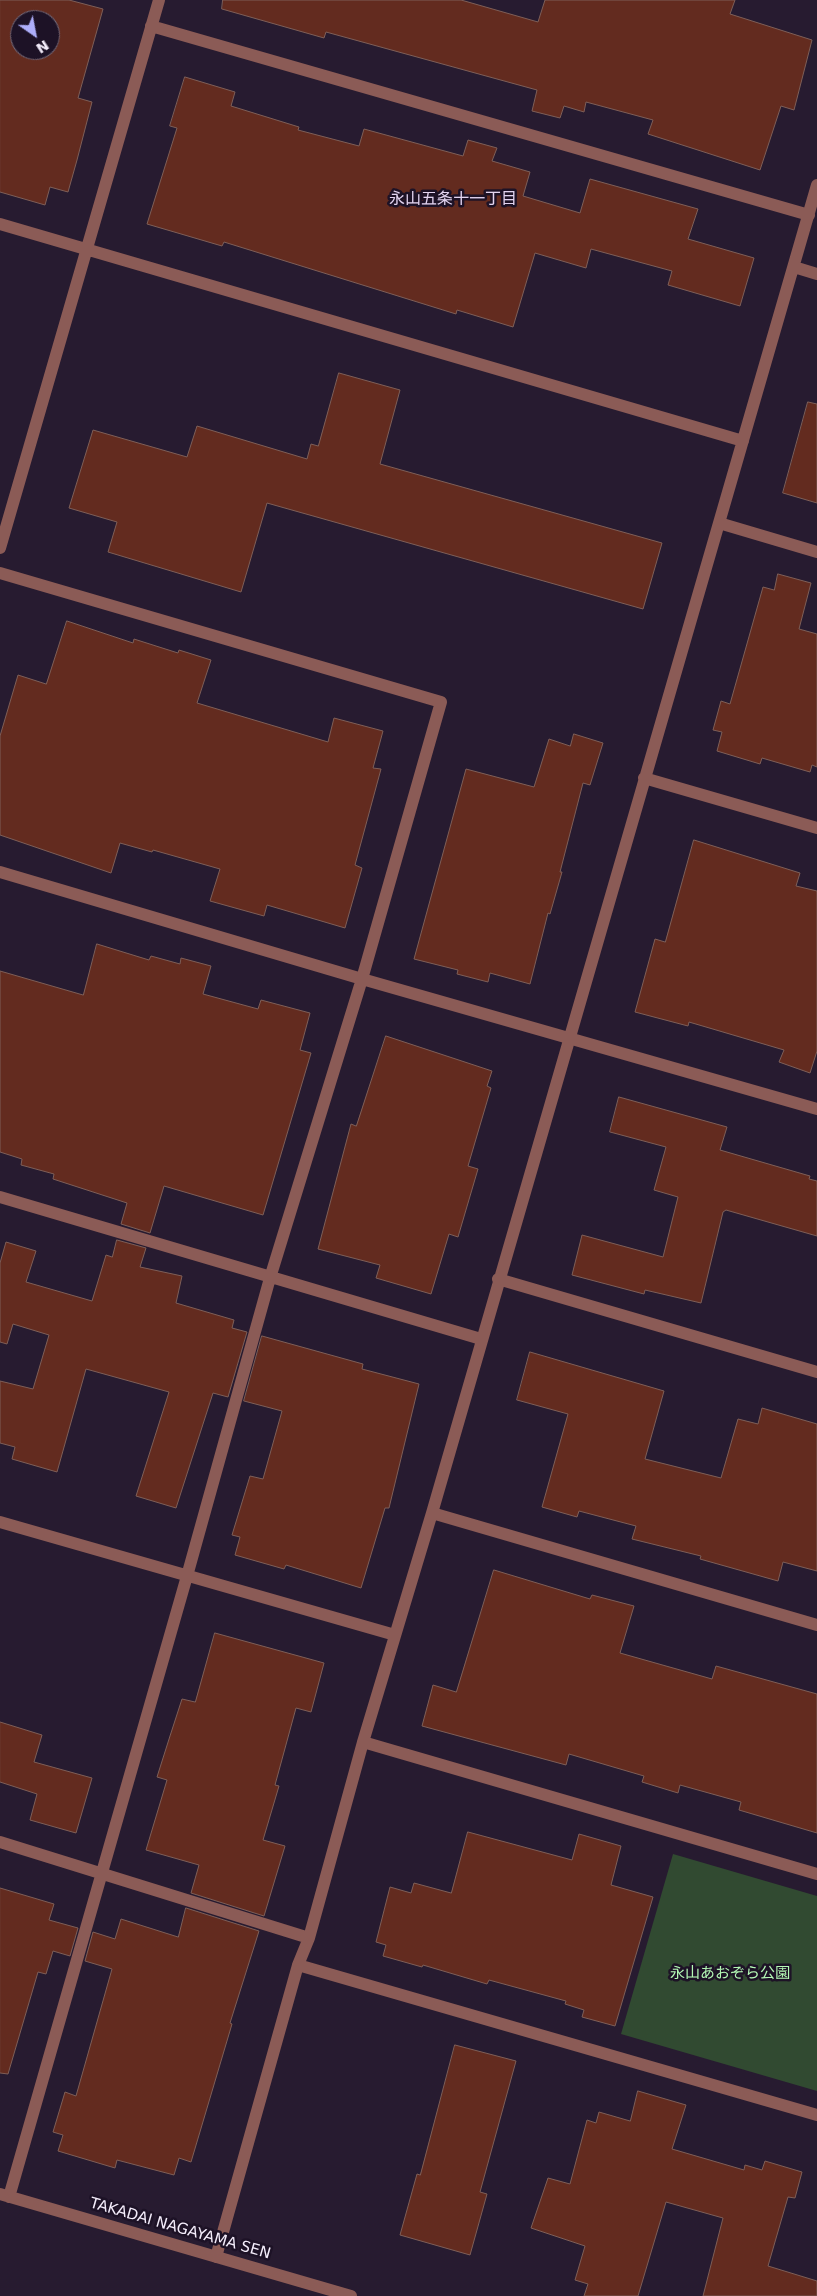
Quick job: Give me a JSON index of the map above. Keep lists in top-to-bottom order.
{
  "streets": {
    "street": ["TAKADAI NAGAYAMA SEN"]
  },
  "districts": ["永山五条十一丁目"],
  "parks": ["永山あおぞら公園"],
  "north": "bottom right"
}
